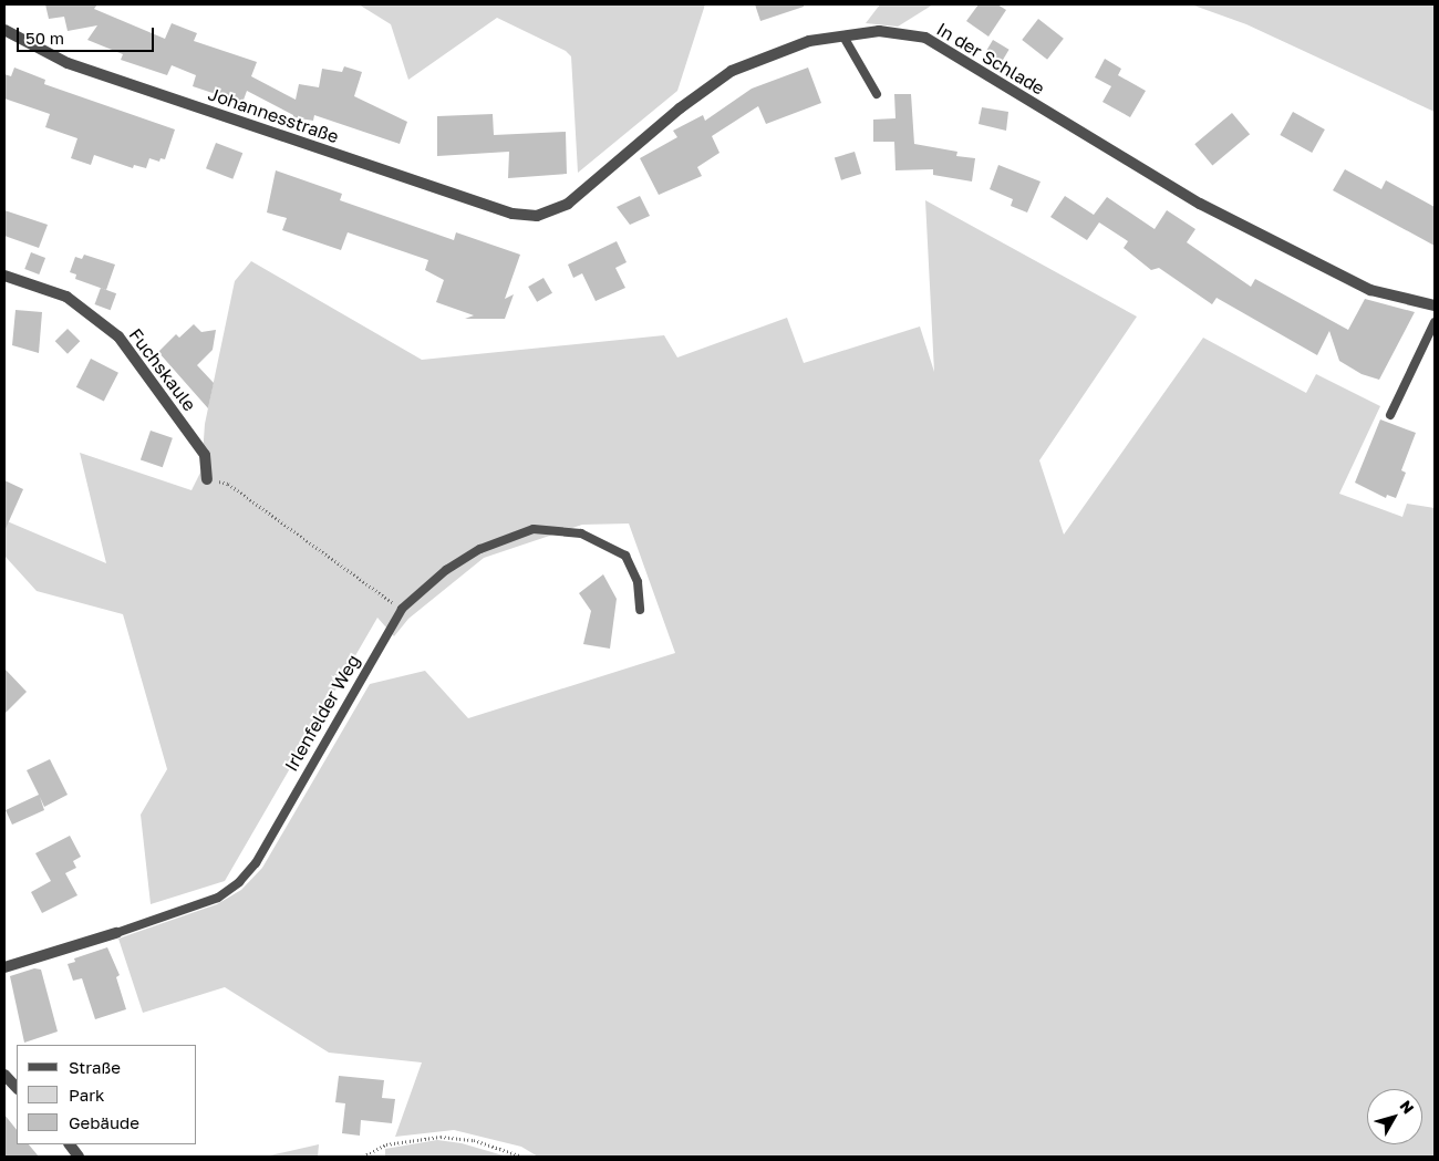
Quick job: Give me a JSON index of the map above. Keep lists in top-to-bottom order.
{
  "streets": {
    "street": [
      "In der Schlade",
      "Johannesstraße",
      "Fuchskaule",
      "Irlenfelder Weg"
    ]
  },
  "crossings": [
    ["In der Schlade", "Johannesstraße"]
  ],
  "legend": ["Straße", "Park", "Gebäude"],
  "scale_bar": "50 m",
  "north": "top right"
}
